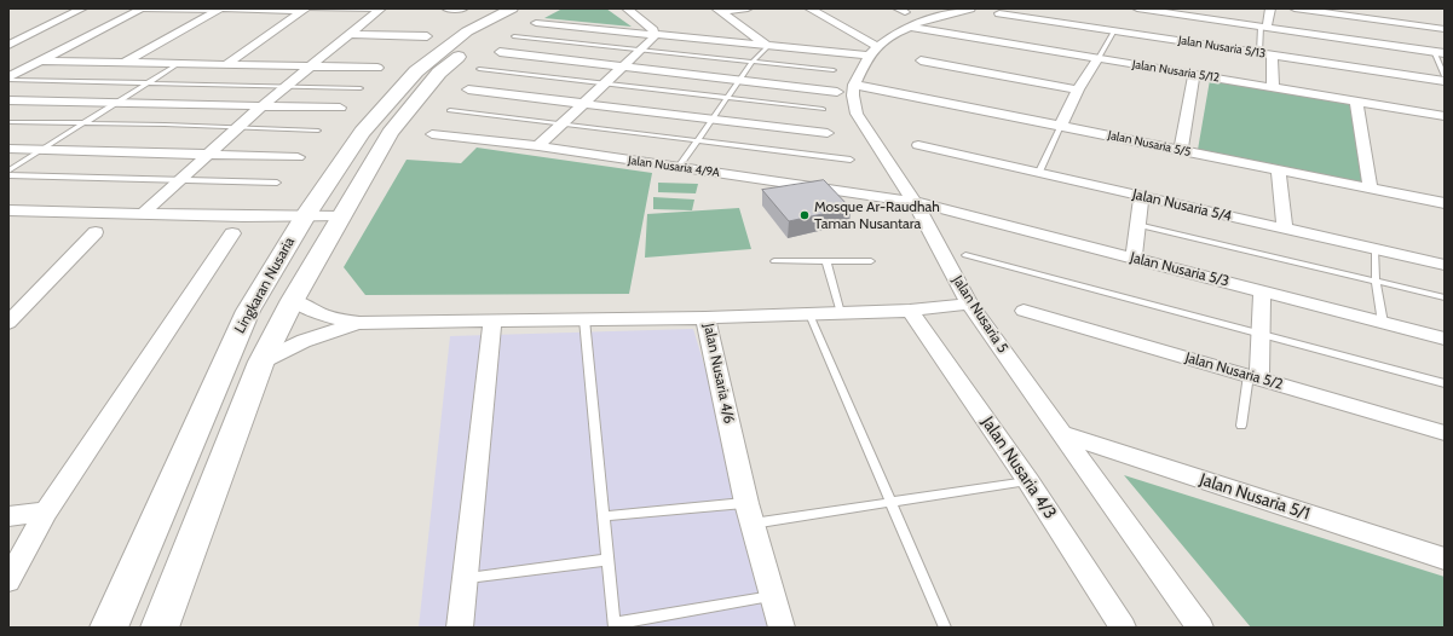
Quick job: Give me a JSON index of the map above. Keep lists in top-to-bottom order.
{
  "streets": {
    "main road": ["Lingkaran Nusaria"],
    "street": [
      "Jalan Nusaria 5/13",
      "Jalan Nusaria 5/12",
      "Jalan Nusaria 5/5",
      "Jalan Nusaria 4/9A",
      "Jalan Nusaria 5/4",
      "Jalan Nusaria 5/3",
      "Jalan Nusaria 5",
      "Jalan Nusaria 5/2",
      "Jalan Nusaria 4/6",
      "Jalan Nusaria 4/3",
      "Jalan Nusaria 5/1"
    ]
  },
  "crossings": [
    ["Jalan Nusaria 5/12", "Jalan Nusaria 5"],
    ["Jalan Nusaria 5/5", "Jalan Nusaria 5"],
    ["Jalan Nusaria 4/9A", "Jalan Nusaria 5/3"],
    ["Jalan Nusaria 4/9A", "Jalan Nusaria 5"],
    ["Jalan Nusaria 5/3", "Jalan Nusaria 5"],
    ["Jalan Nusaria 5", "Jalan Nusaria 4/6"],
    ["Jalan Nusaria 5", "Jalan Nusaria 5/1"],
    ["Jalan Nusaria 4/6", "Jalan Nusaria 4/3"]
  ],
  "places": ["Mosque Ar-Raudhah Taman Nusantara"]
}
